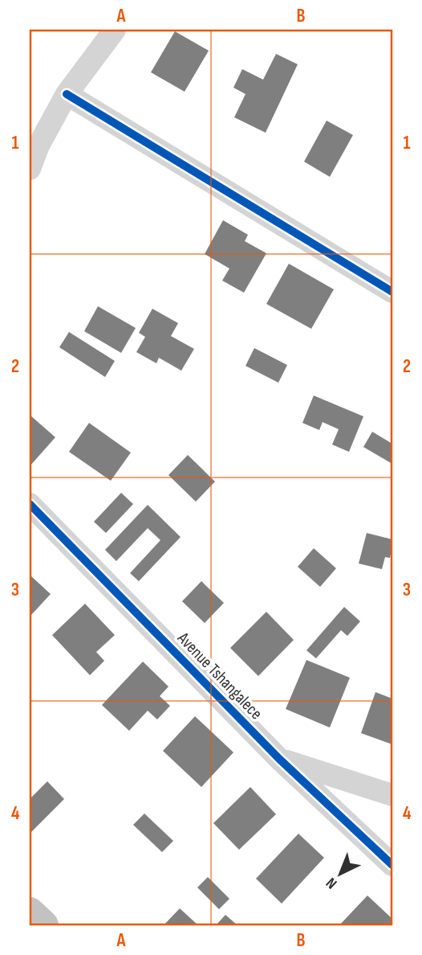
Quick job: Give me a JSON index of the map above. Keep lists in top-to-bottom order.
{
  "streets": {
    "street": ["Avenue Tshangalece"]
  },
  "north": "bottom left",
  "grid": {
    "columns": ["A", "B"],
    "rows": [
      "1",
      "2",
      "3",
      "4"
    ]
  }
}
